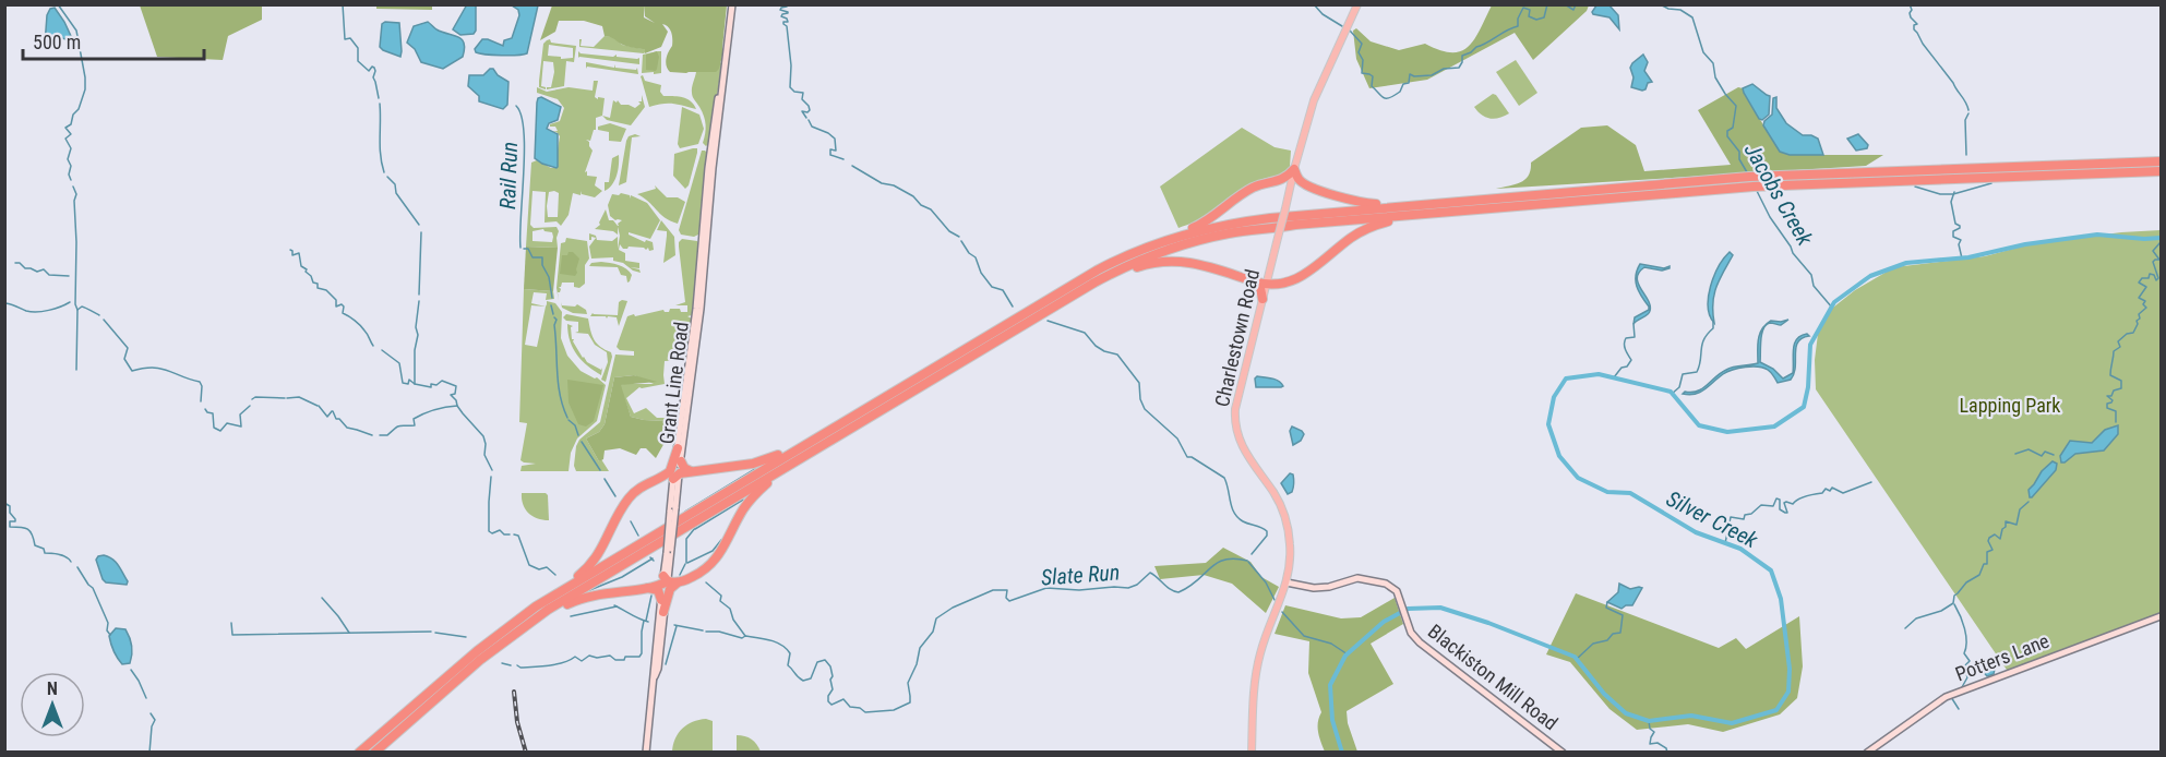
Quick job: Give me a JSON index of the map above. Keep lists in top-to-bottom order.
{
  "streets": {
    "main road": [
      "Charlestown Road",
      "Grant Line Road",
      "Potters Lane",
      "Blackiston Mill Road"
    ]
  },
  "crossings": [
    ["Charlestown Road", "Blackiston Mill Road"]
  ],
  "water": [
    "Rail Run",
    "Jacobs Creek",
    "Silver Creek",
    "Slate Run"
  ],
  "parks": ["Lapping Park"],
  "scale_bar": "500 m",
  "north": "top"
}
